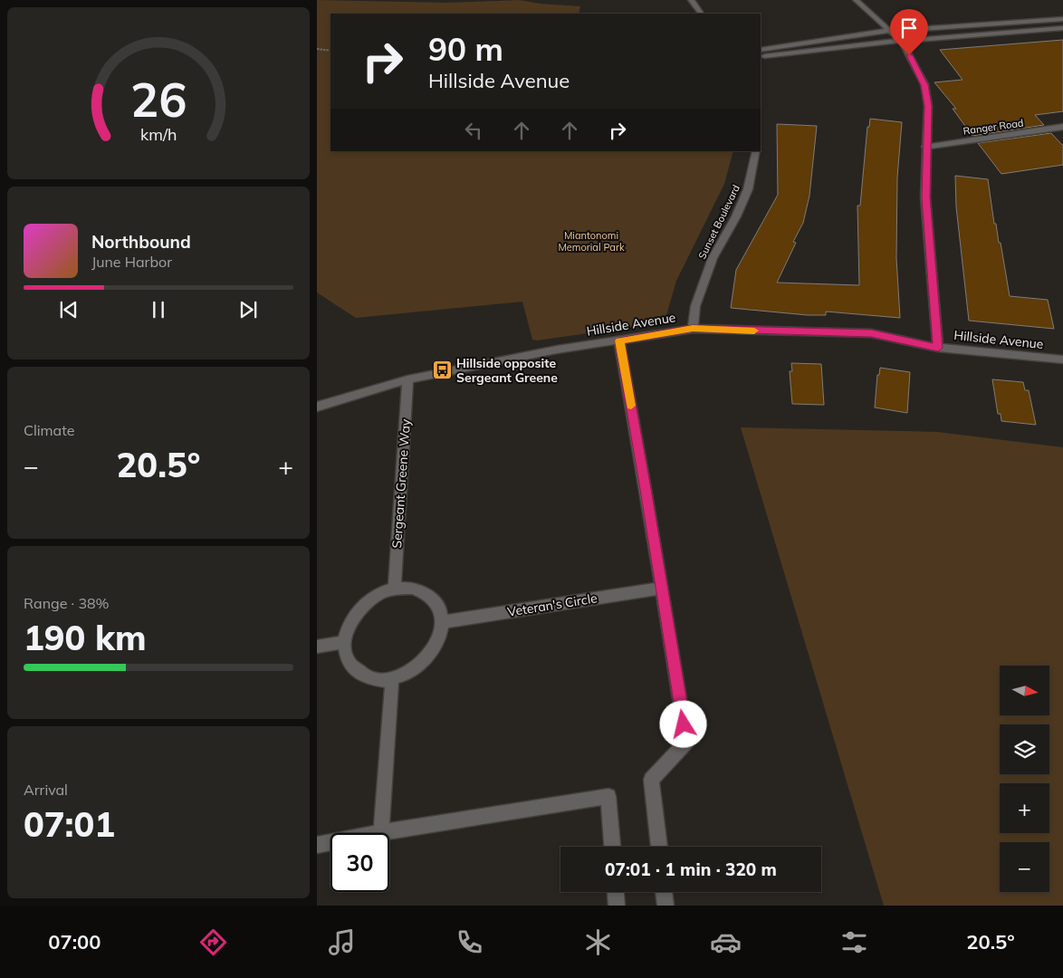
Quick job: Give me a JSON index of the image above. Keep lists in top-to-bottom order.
{
  "streets": {
    "street": [
      "Ranger Road",
      "Sunset Boulevard",
      "Hillside Avenue",
      "Sergeant Greene Way",
      "Veteran's Circle"
    ]
  },
  "crossings": [
    ["Sunset Boulevard", "Hillside Avenue"],
    ["Hillside Avenue", "Sergeant Greene Way"],
    ["Sergeant Greene Way", "Veteran's Circle"]
  ],
  "parks": ["Miantonomi Memorial Park"],
  "places": {
    "bus stop": ["Hillside opposite Sergeant Greene"]
  },
  "north": "right",
  "page": {
    "turn": ["90 m", "Hillside Avenue"],
    "song": ["Northbound", "June Harbor"],
    "tile": [
      "Climate",
      ["Range · 38%", "190 km"],
      ["Arrival", "07:01"]
    ],
    "heat": ["−", "20.5°", "+"],
    "map_buttons": ["+", "−"],
    "limit": "30",
    "trip": "07:01 · 1 min · 320 m",
    "tabs": ["07:00", "20.5°"],
    "gauge": ["26", "km/h"]
  }
}
